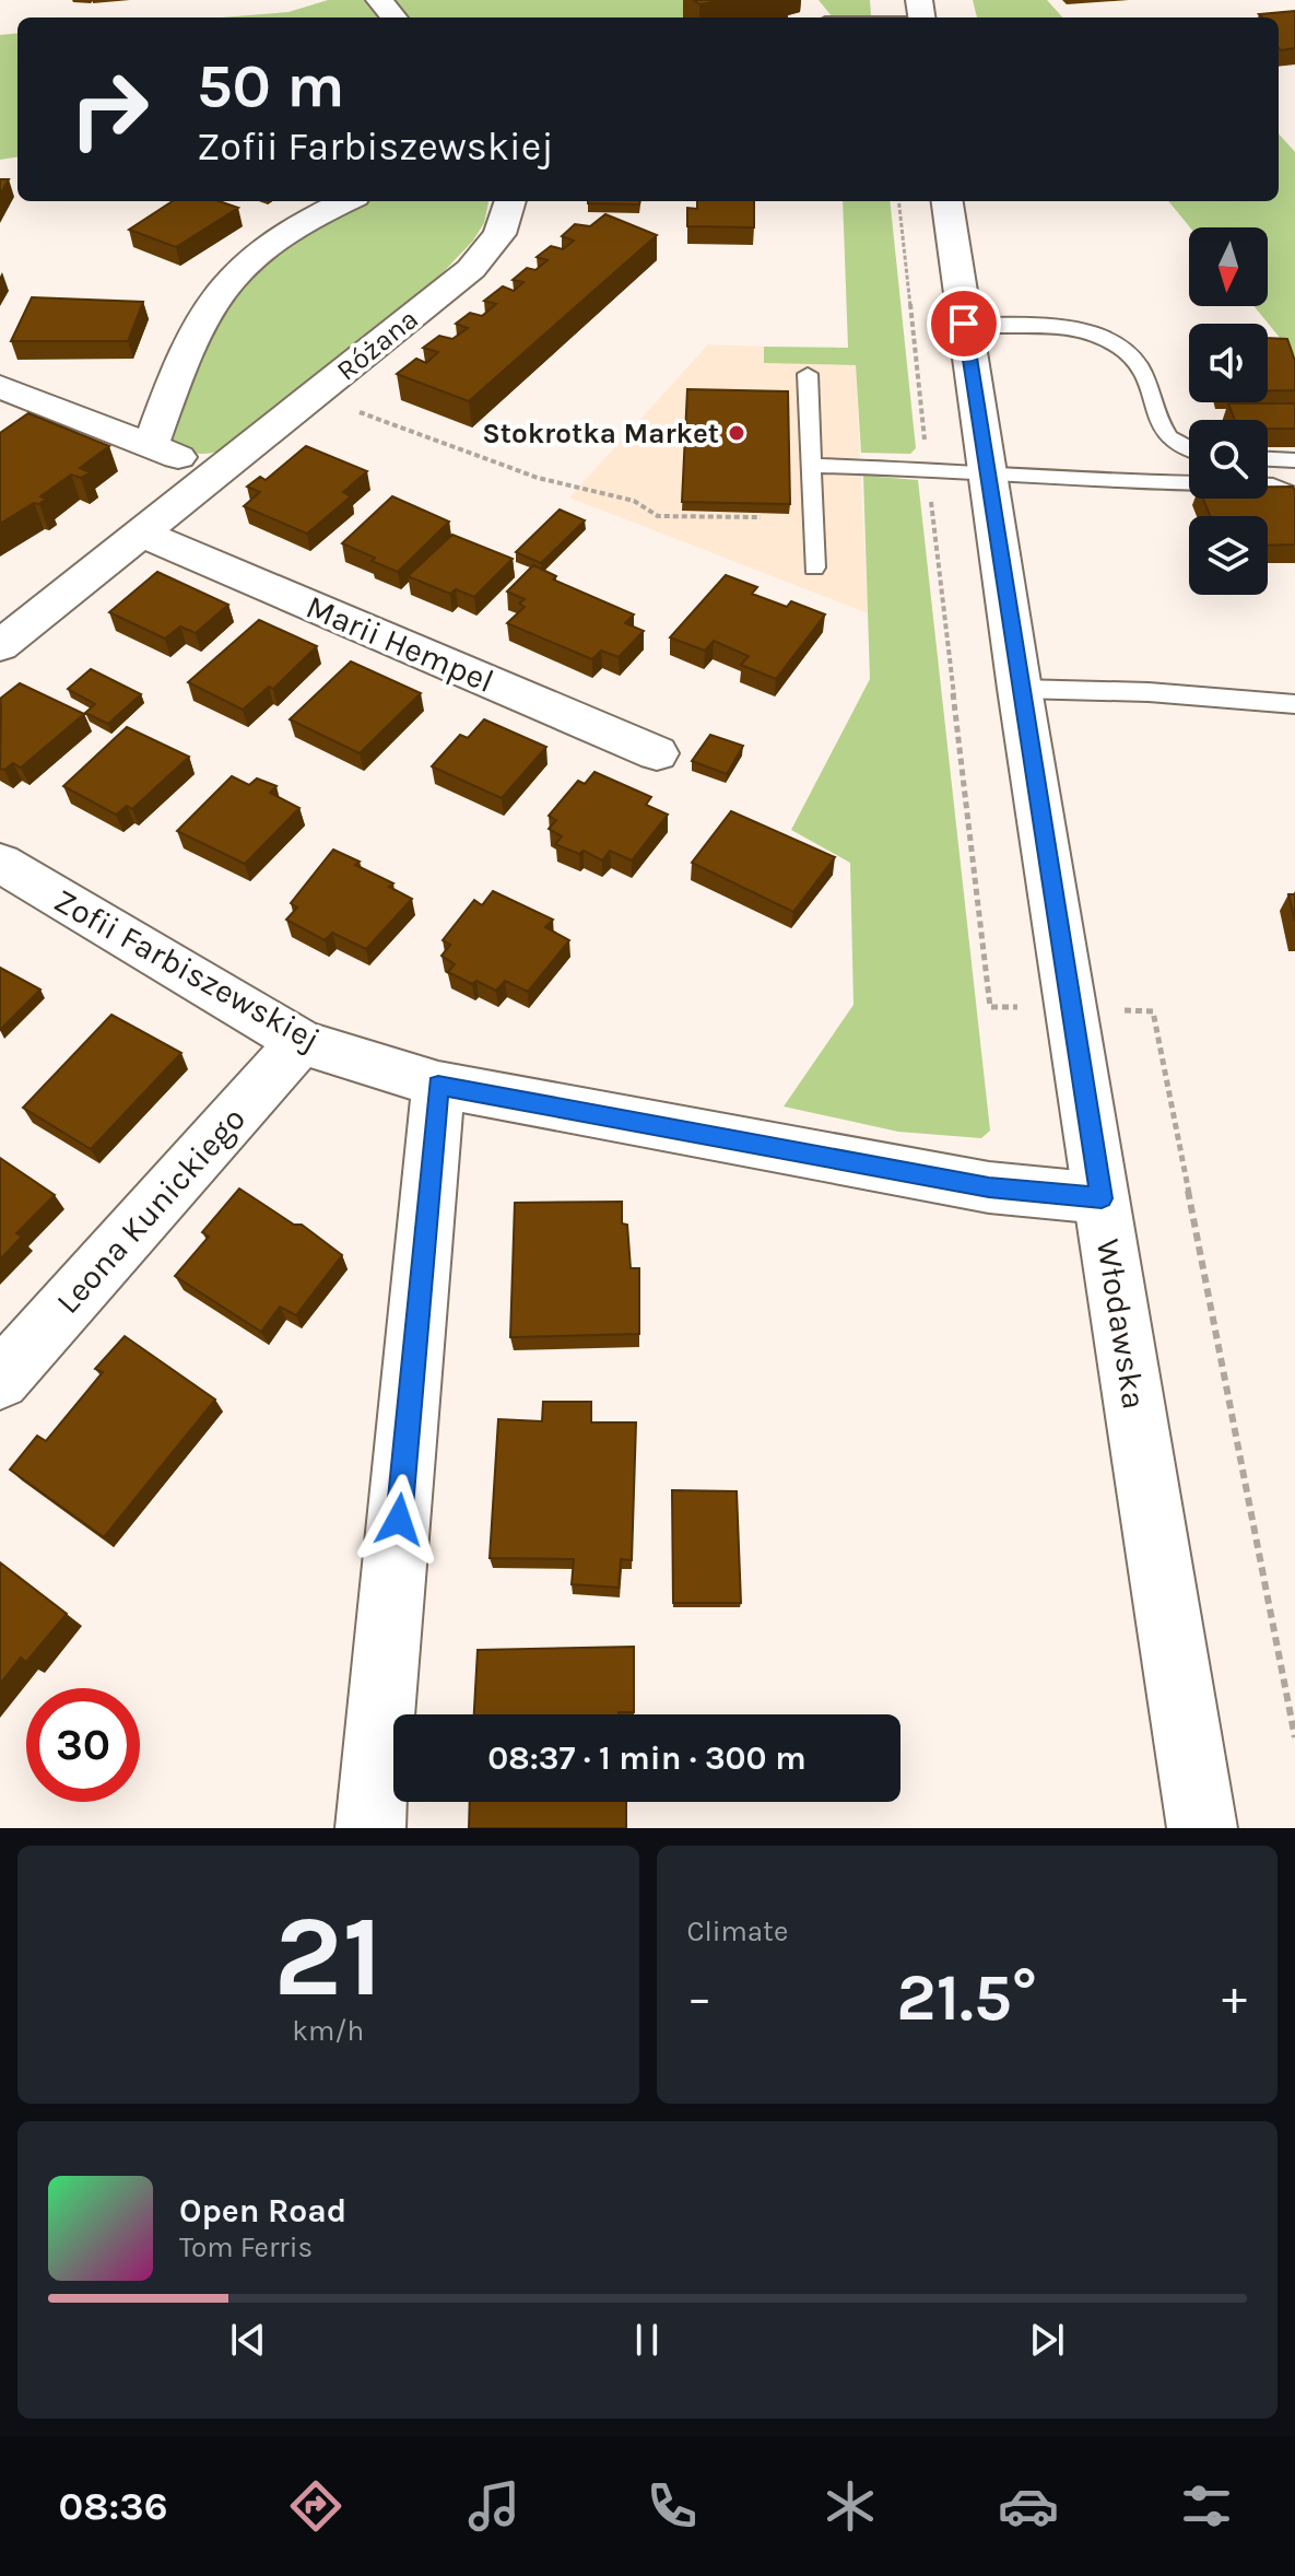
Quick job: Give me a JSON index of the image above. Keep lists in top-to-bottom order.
{
  "streets": {
    "street": [
      "Różana",
      "Marii Hempel",
      "Zofii Farbiszewskiej",
      "Leona Kunickiego",
      "Włodawska"
    ]
  },
  "crossings": [
    ["Różana", "Marii Hempel"],
    ["Zofii Farbiszewskiej", "Leona Kunickiego"],
    ["Zofii Farbiszewskiej", "Włodawska"]
  ],
  "places": ["Stokrotka Market"],
  "north": "bottom",
  "page": {
    "turn": ["50 m", "Zofii Farbiszewskiej"],
    "limit": "30",
    "trip": "08:37 · 1 min · 300 m",
    "tile": [
      ["21", "km/h"],
      "Climate"
    ],
    "heat": ["−", "21.5°", "+"],
    "song": ["Open Road", "Tom Ferris"],
    "tabs": "08:36"
  }
}
